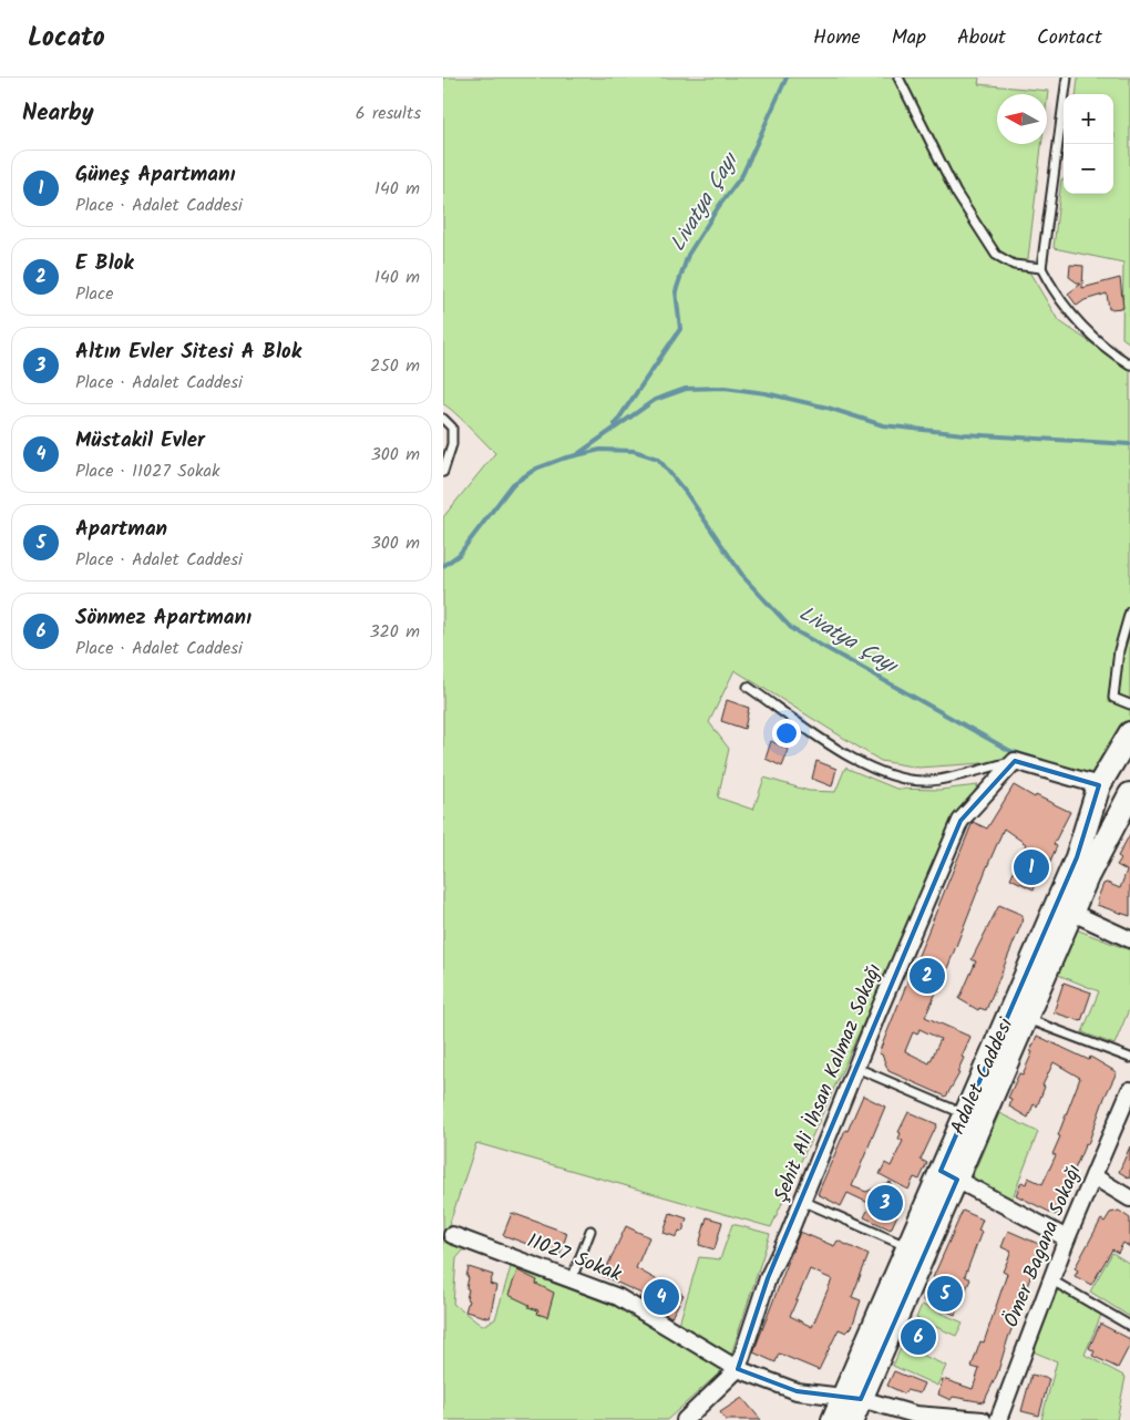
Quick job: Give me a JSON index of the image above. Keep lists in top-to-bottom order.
{
  "streets": {
    "street": [
      "Adalet Caddesi",
      "Şehit Ali İhsan Kalmaz Sokağı",
      "Ömer Bagana Sokağı",
      "11027 Sokak"
    ]
  },
  "crossings": [
    ["Adalet Caddesi", "11027 Sokak"],
    ["Şehit Ali İhsan Kalmaz Sokağı", "11027 Sokak"]
  ],
  "water": ["Livatya Çayı"],
  "north": "left",
  "page": {
    "header": "Locato",
    "nav": [
      "Home",
      "Map",
      "About",
      "Contact"
    ],
    "heading": ["Nearby", "6 results"],
    "map_buttons": ["+", "−"],
    "list": [
      {
        "mark": "1",
        "name": "Güneş Apartmanı",
        "note": "Place · Adalet Caddesi",
        "value": "140 m"
      },
      {
        "mark": "2",
        "name": "E Blok",
        "note": "Place",
        "value": "140 m"
      },
      {
        "mark": "3",
        "name": "Altın Evler Sitesi A Blok",
        "note": "Place · Adalet Caddesi",
        "value": "250 m"
      },
      {
        "mark": "4",
        "name": "Müstakil Evler",
        "note": "Place · 11027 Sokak",
        "value": "300 m"
      },
      {
        "mark": "5",
        "name": "Apartman",
        "note": "Place · Adalet Caddesi",
        "value": "300 m"
      },
      {
        "mark": "6",
        "name": "Sönmez Apartmanı",
        "note": "Place · Adalet Caddesi",
        "value": "320 m"
      }
    ],
    "pins": [
      "1",
      "2",
      "3",
      "5",
      "4",
      "6"
    ]
  }
}
